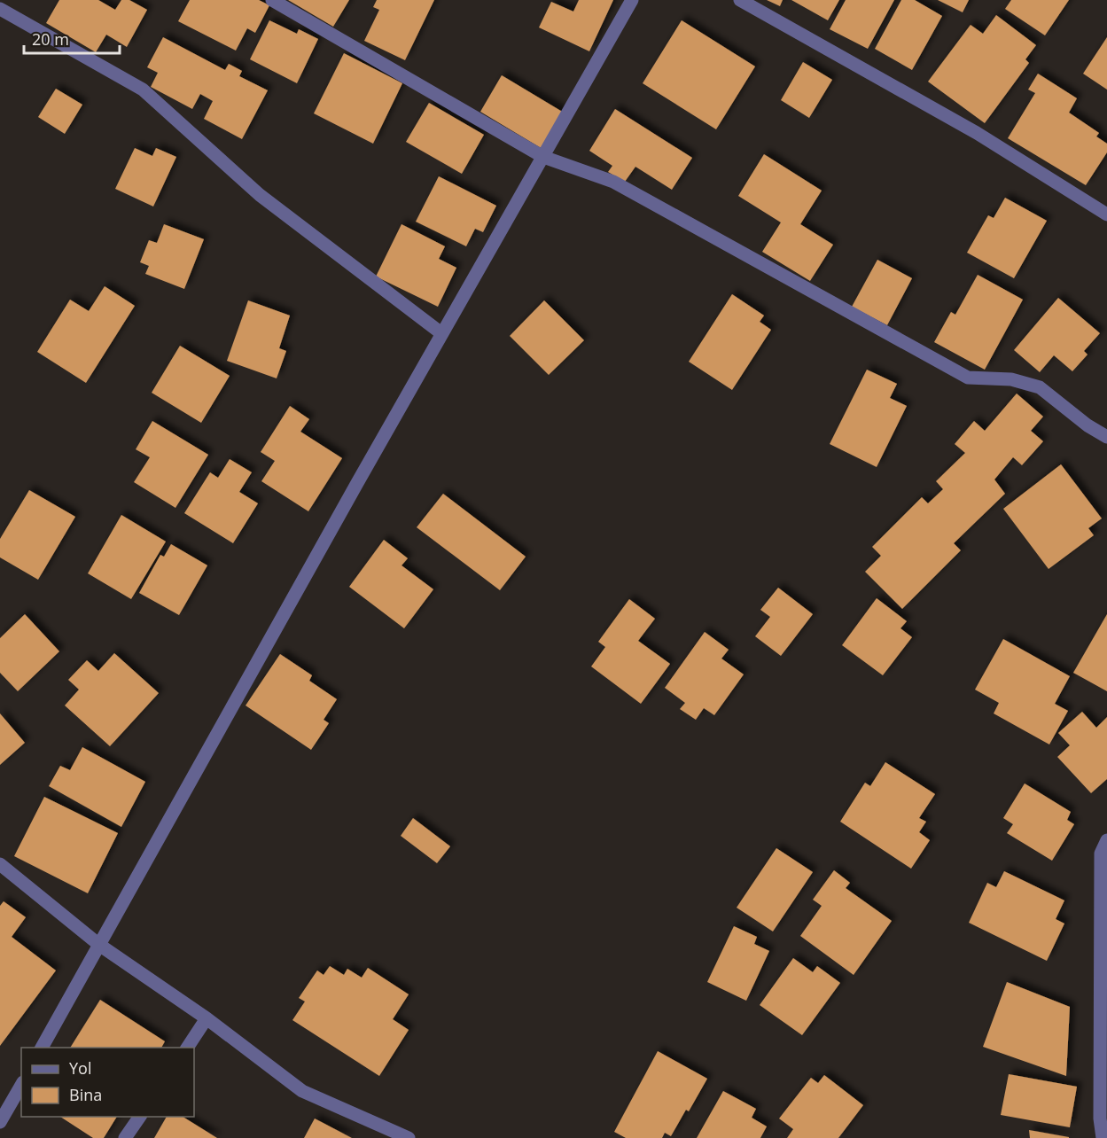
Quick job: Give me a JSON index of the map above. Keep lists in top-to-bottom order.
{
  "legend": ["Yol", "Bina"],
  "scale_bar": "20 m"
}
